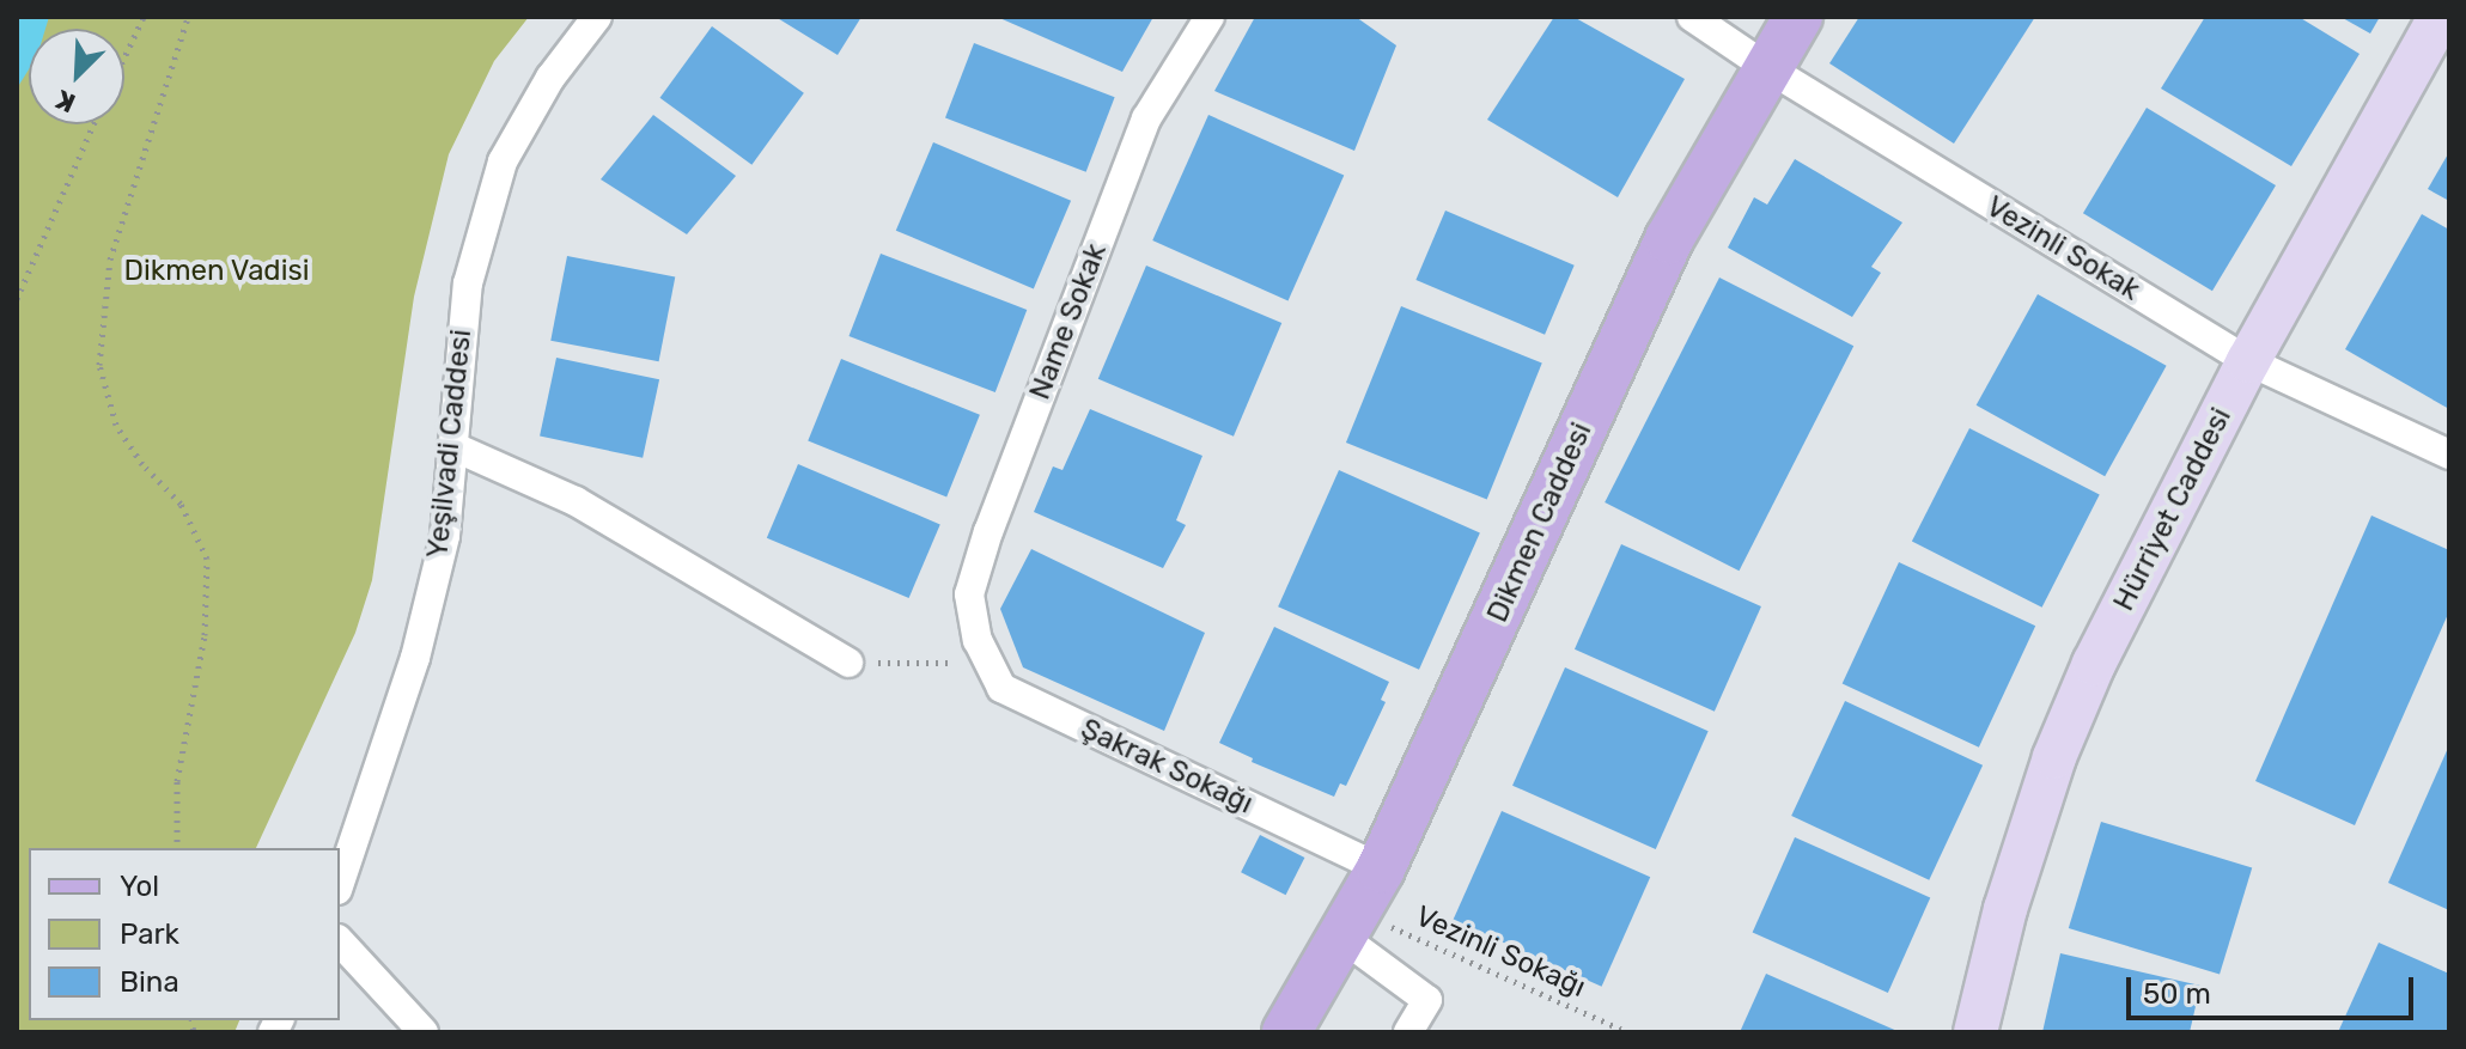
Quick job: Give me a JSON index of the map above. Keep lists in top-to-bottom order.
{
  "streets": {
    "main road": ["Dikmen Caddesi"],
    "street": [
      "Vezinli Sokak",
      "Name Sokak",
      "Yeşilvadi Caddesi",
      "Hürriyet Caddesi",
      "Şakrak Sokağı"
    ],
    "path": ["Vezinli Sokağı"]
  },
  "crossings": [
    ["Vezinli Sokak", "Hürriyet Caddesi"],
    ["Vezinli Sokak", "Dikmen Caddesi"],
    ["Name Sokak", "Şakrak Sokağı"],
    ["Dikmen Caddesi", "Şakrak Sokağı"],
    ["Dikmen Caddesi", "Vezinli Sokağı"]
  ],
  "parks": ["Dikmen Vadisi"],
  "legend": ["Yol", "Park", "Bina"],
  "scale_bar": "50 m",
  "north": "bottom left"
}
